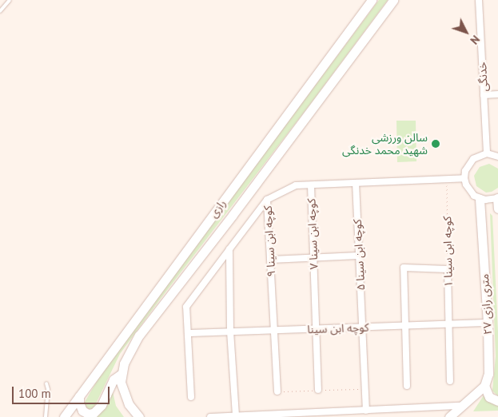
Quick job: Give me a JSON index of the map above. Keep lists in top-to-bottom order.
{
  "streets": {
    "street": [
      "خدنگی",
      "رازی",
      "کوچه ابن سینا ۷",
      "کوچه ابن سینا ۹",
      "کوچه ابن سینا ۱",
      "کوچه ابن سینا ۵",
      "۲۷ متری رازی",
      "کوچه ابن سینا"
    ]
  },
  "crossings": [
    ["کوچه ابن سینا ۷", "کوچه ابن سینا ۹"],
    ["کوچه ابن سینا ۷", "کوچه ابن سینا ۵"],
    ["کوچه ابن سینا ۷", "کوچه ابن سینا"],
    ["کوچه ابن سینا ۹", "کوچه ابن سینا"],
    ["کوچه ابن سینا ۱", "کوچه ابن سینا"],
    ["کوچه ابن سینا ۵", "کوچه ابن سینا"],
    ["۲۷ متری رازی", "کوچه ابن سینا"]
  ],
  "places": ["سالن ورزشی شهید محمد خدنگی"],
  "scale_bar": "100 m",
  "north": "bottom right"
}
